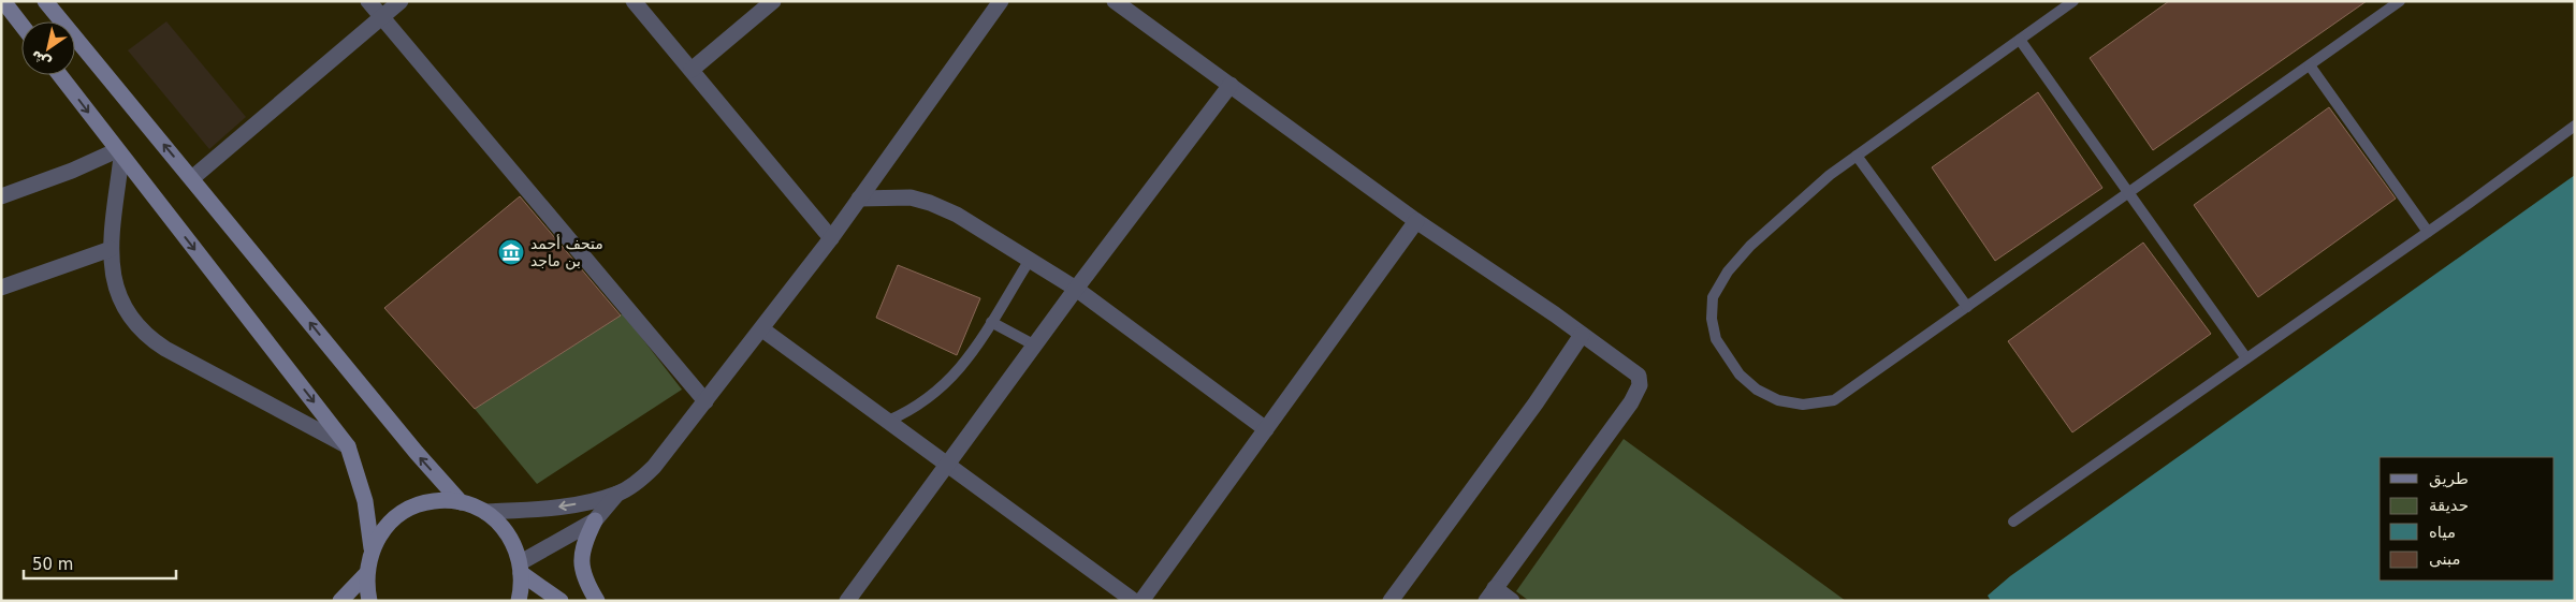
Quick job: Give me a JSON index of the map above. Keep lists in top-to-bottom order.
{
  "places": {
    "museum": ["متحف أحمد بن ماجد"]
  },
  "legend": [
    "طريق",
    "حديقة",
    "مياه",
    "مبنى"
  ],
  "scale_bar": "50 m",
  "north": "bottom left"
}
